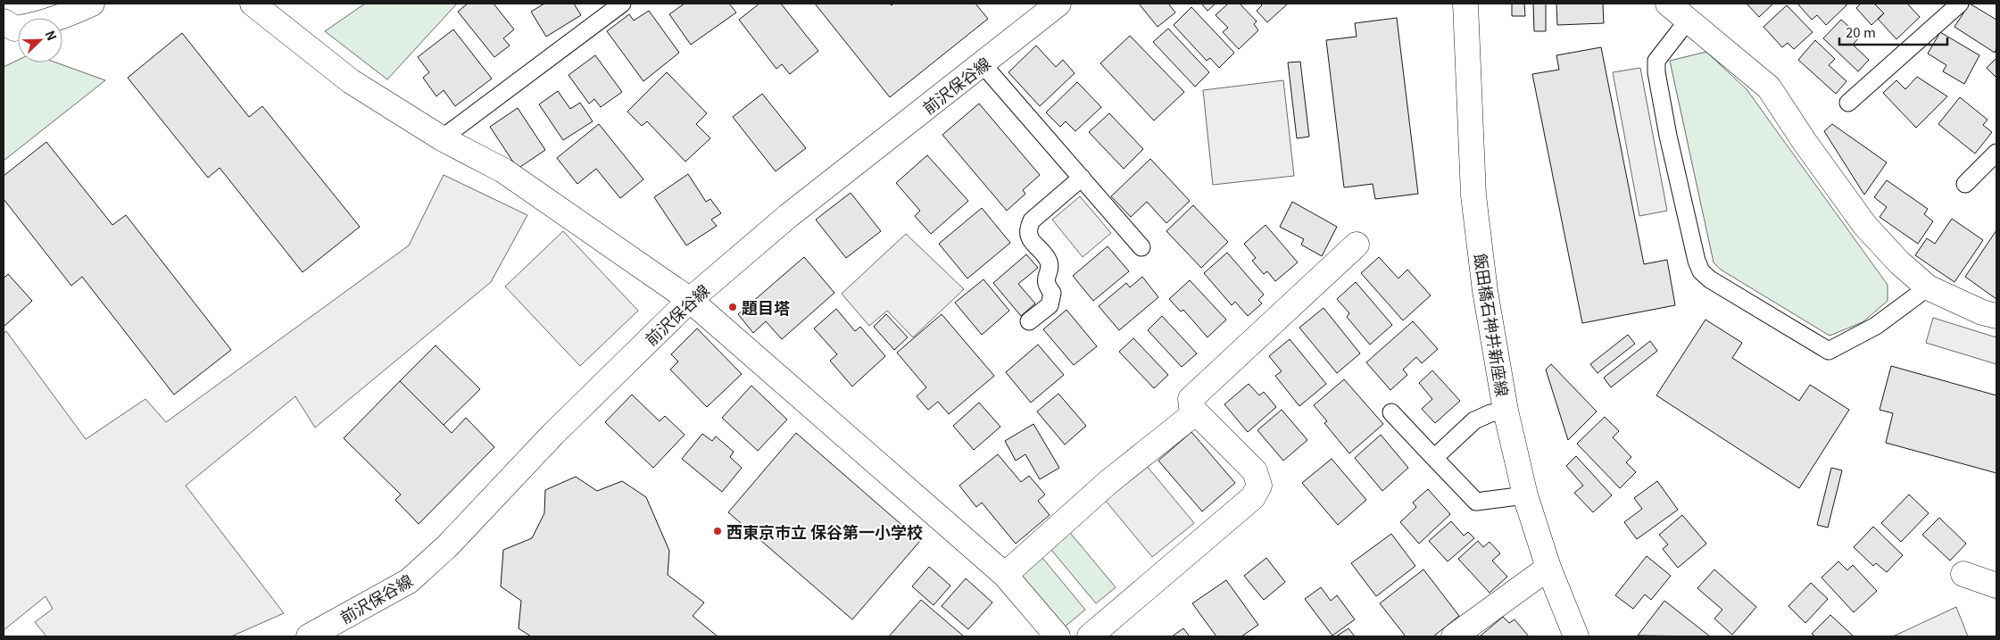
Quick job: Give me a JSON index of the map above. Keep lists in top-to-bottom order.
{
  "streets": {
    "street": ["前沢保谷線", "飯田橋石神井新座線"]
  },
  "places": ["題目塔", "西東京市立 保谷第一小学校"],
  "scale_bar": "20 m",
  "north": "top right"
}
